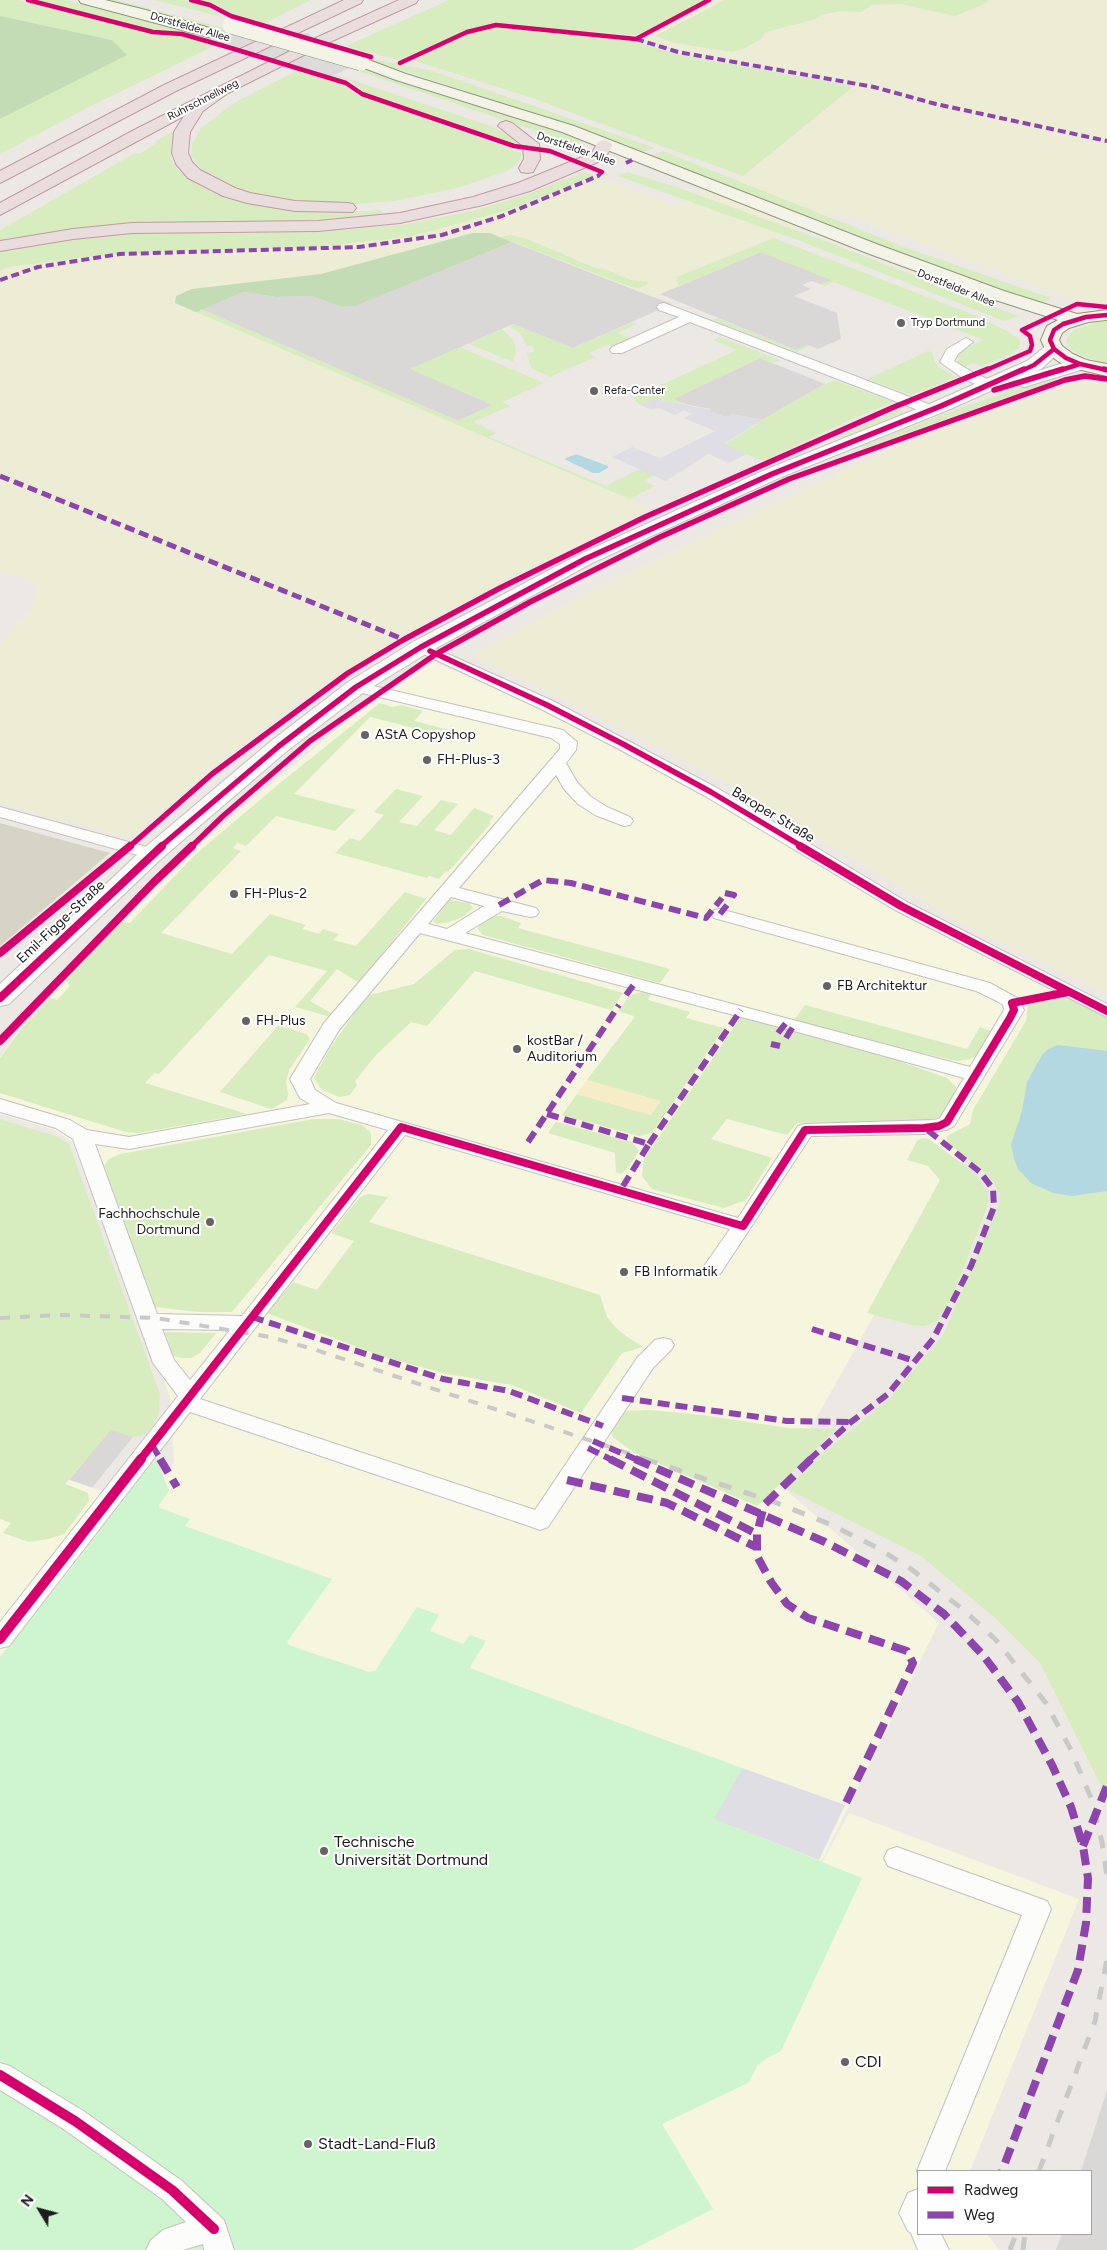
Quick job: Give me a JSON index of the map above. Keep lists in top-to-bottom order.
{
  "streets": {
    "highway": ["Ruhrschnellweg"],
    "main road": ["Dorstfelder Allee", "Emil-Figge-Straße"],
    "lane": ["Baroper Straße"]
  },
  "crossings": [
    ["Baroper Straße", "Emil-Figge-Straße"]
  ],
  "places": [
    "Tryp Dortmund",
    "Refa-Center",
    "AStA Copyshop",
    "FH-Plus-3",
    "FH-Plus-2",
    "FB Architektur",
    "FH-Plus",
    "kostBar / Auditorium",
    "Fachhochschule Dortmund",
    "FB Informatik",
    "Technische Universität Dortmund",
    "CDI",
    "Stadt-Land-Fluß"
  ],
  "legend": ["Radweg", "Weg"],
  "north": "top left"
}
